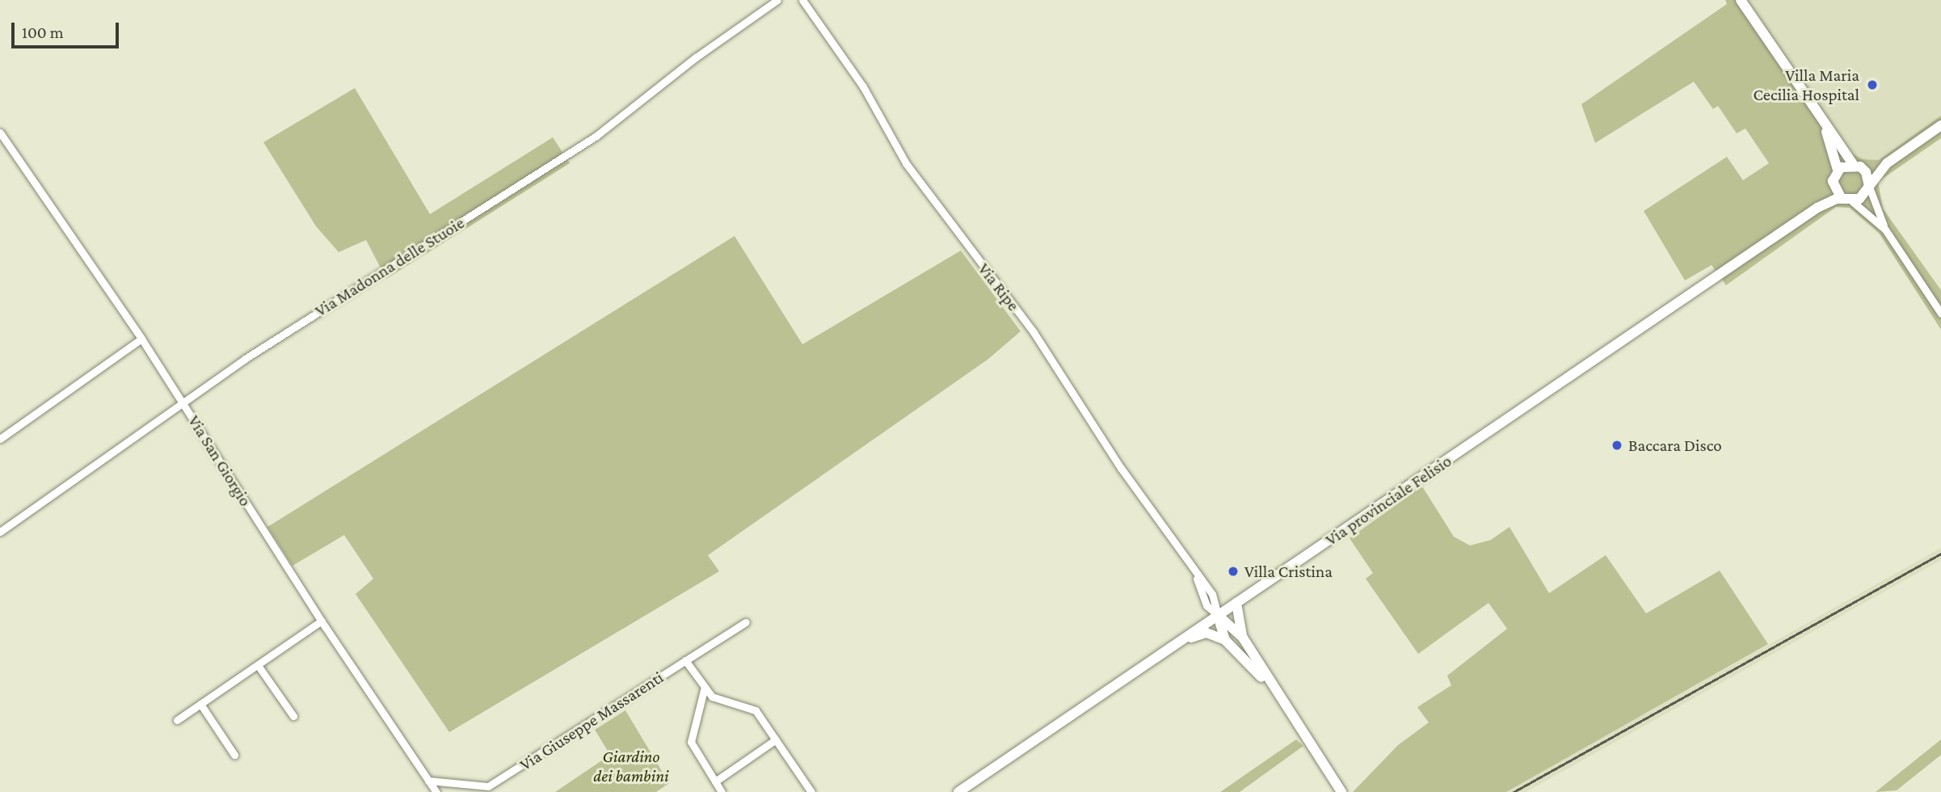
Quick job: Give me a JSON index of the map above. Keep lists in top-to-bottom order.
{
  "streets": {
    "main road": ["Via provinciale Felisio"],
    "street": [
      "Via Madonna delle Stuoie",
      "Via Ripe",
      "Via San Giorgio",
      "Via Giuseppe Massarenti"
    ]
  },
  "crossings": [
    ["Via Madonna delle Stuoie", "Via San Giorgio"],
    ["Via Ripe", "Via provinciale Felisio"],
    ["Via San Giorgio", "Via Giuseppe Massarenti"]
  ],
  "parks": ["Giardino dei bambini"],
  "places": ["Villa Maria Cecilia Hospital", "Baccara Disco", "Villa Cristina"],
  "scale_bar": "100 m"
}
